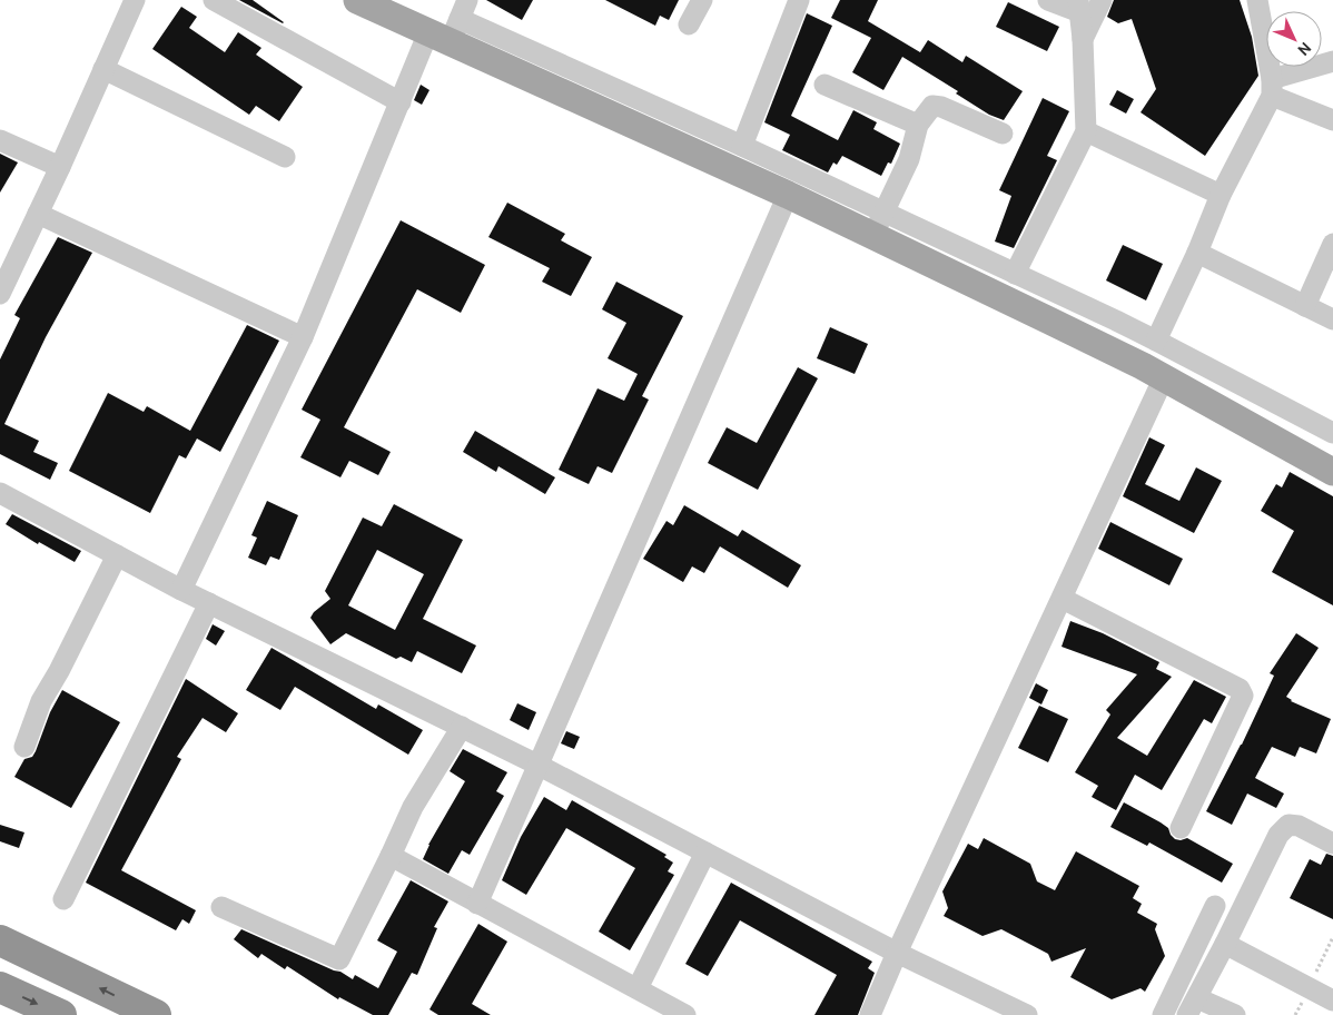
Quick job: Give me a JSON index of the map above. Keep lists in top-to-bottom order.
{
  "north": "bottom right"
}
